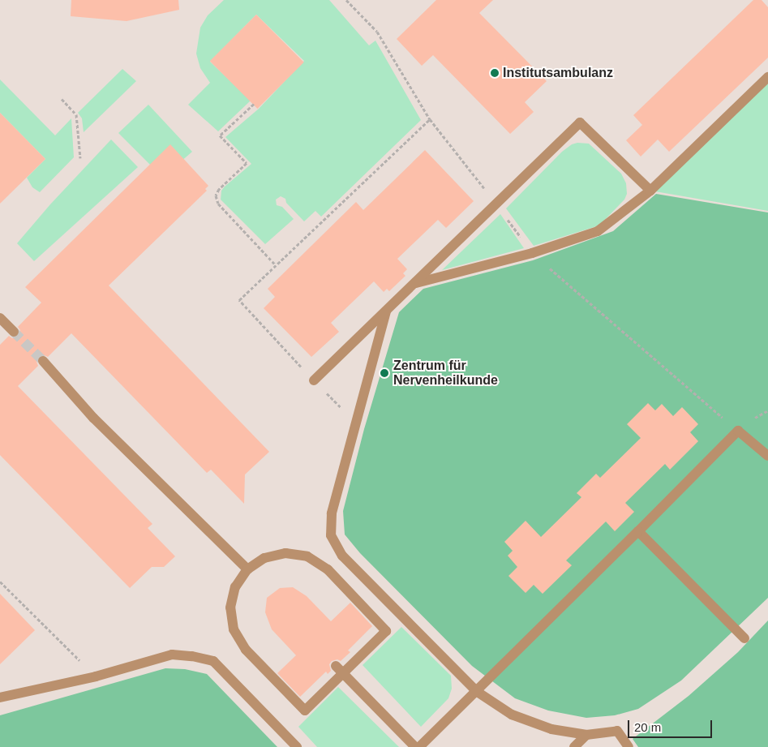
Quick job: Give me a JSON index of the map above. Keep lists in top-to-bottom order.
{
  "places": ["Institutsambulanz", "Zentrum für Nervenheilkunde"],
  "scale_bar": "20 m"
}
